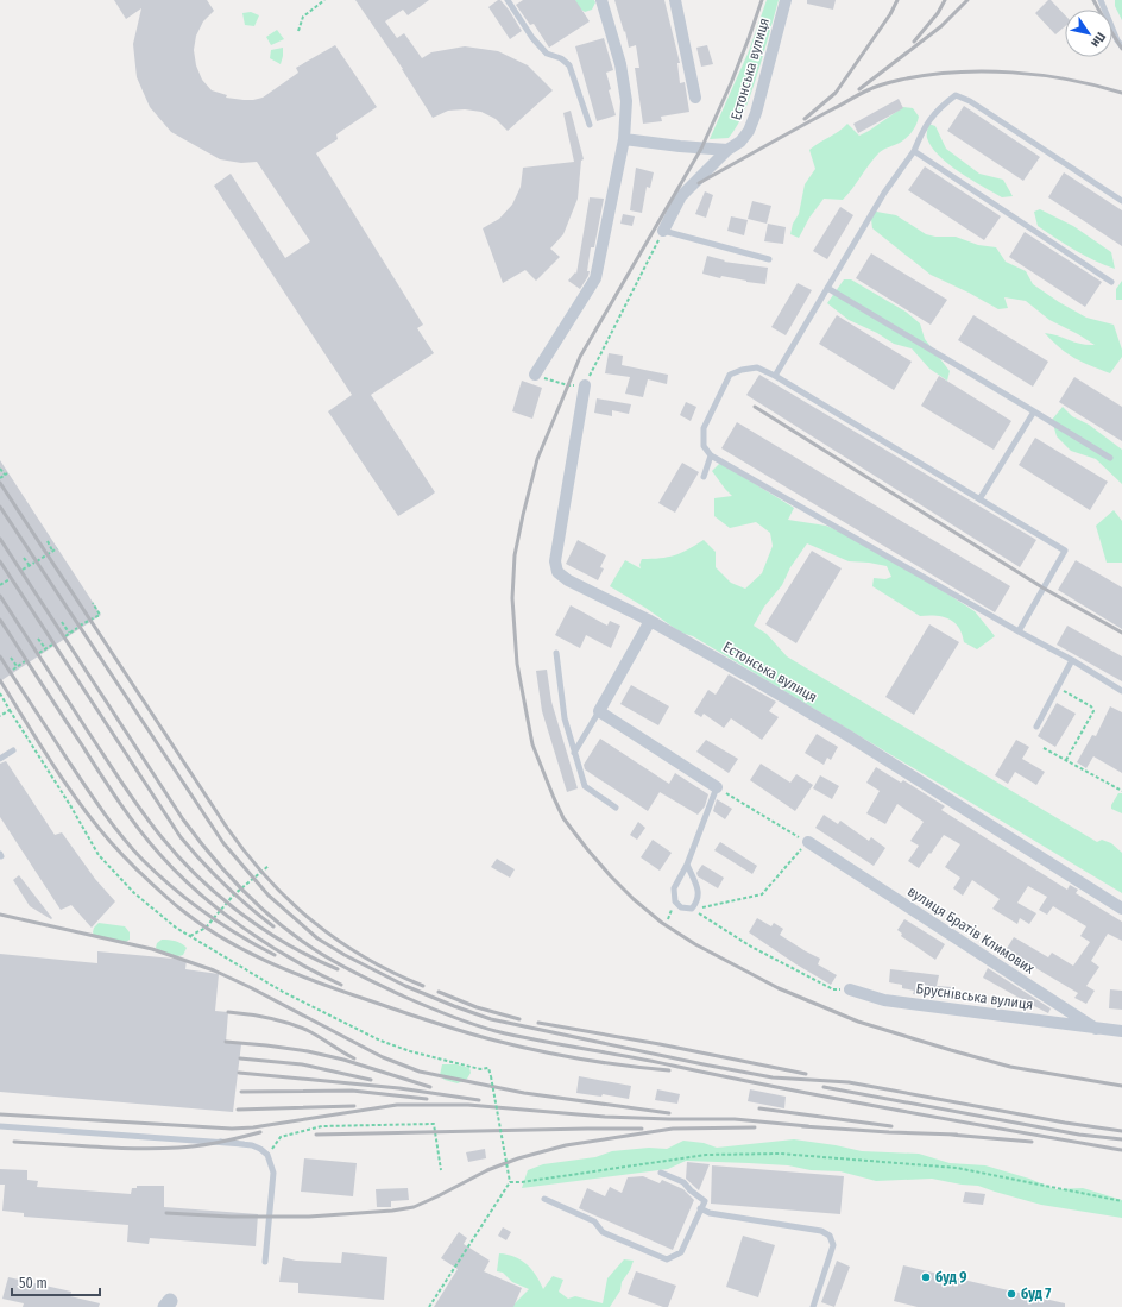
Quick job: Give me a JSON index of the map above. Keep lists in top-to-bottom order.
{
  "streets": {
    "street": ["Естонська вулиця", "вулиця Братів Климових", "Бруснівська вулиця"]
  },
  "crossings": [
    ["вулиця Братів Климових", "Бруснівська вулиця"]
  ],
  "places": ["буд 9", "буд 7"],
  "scale_bar": "50 m",
  "north": "bottom right"
}
